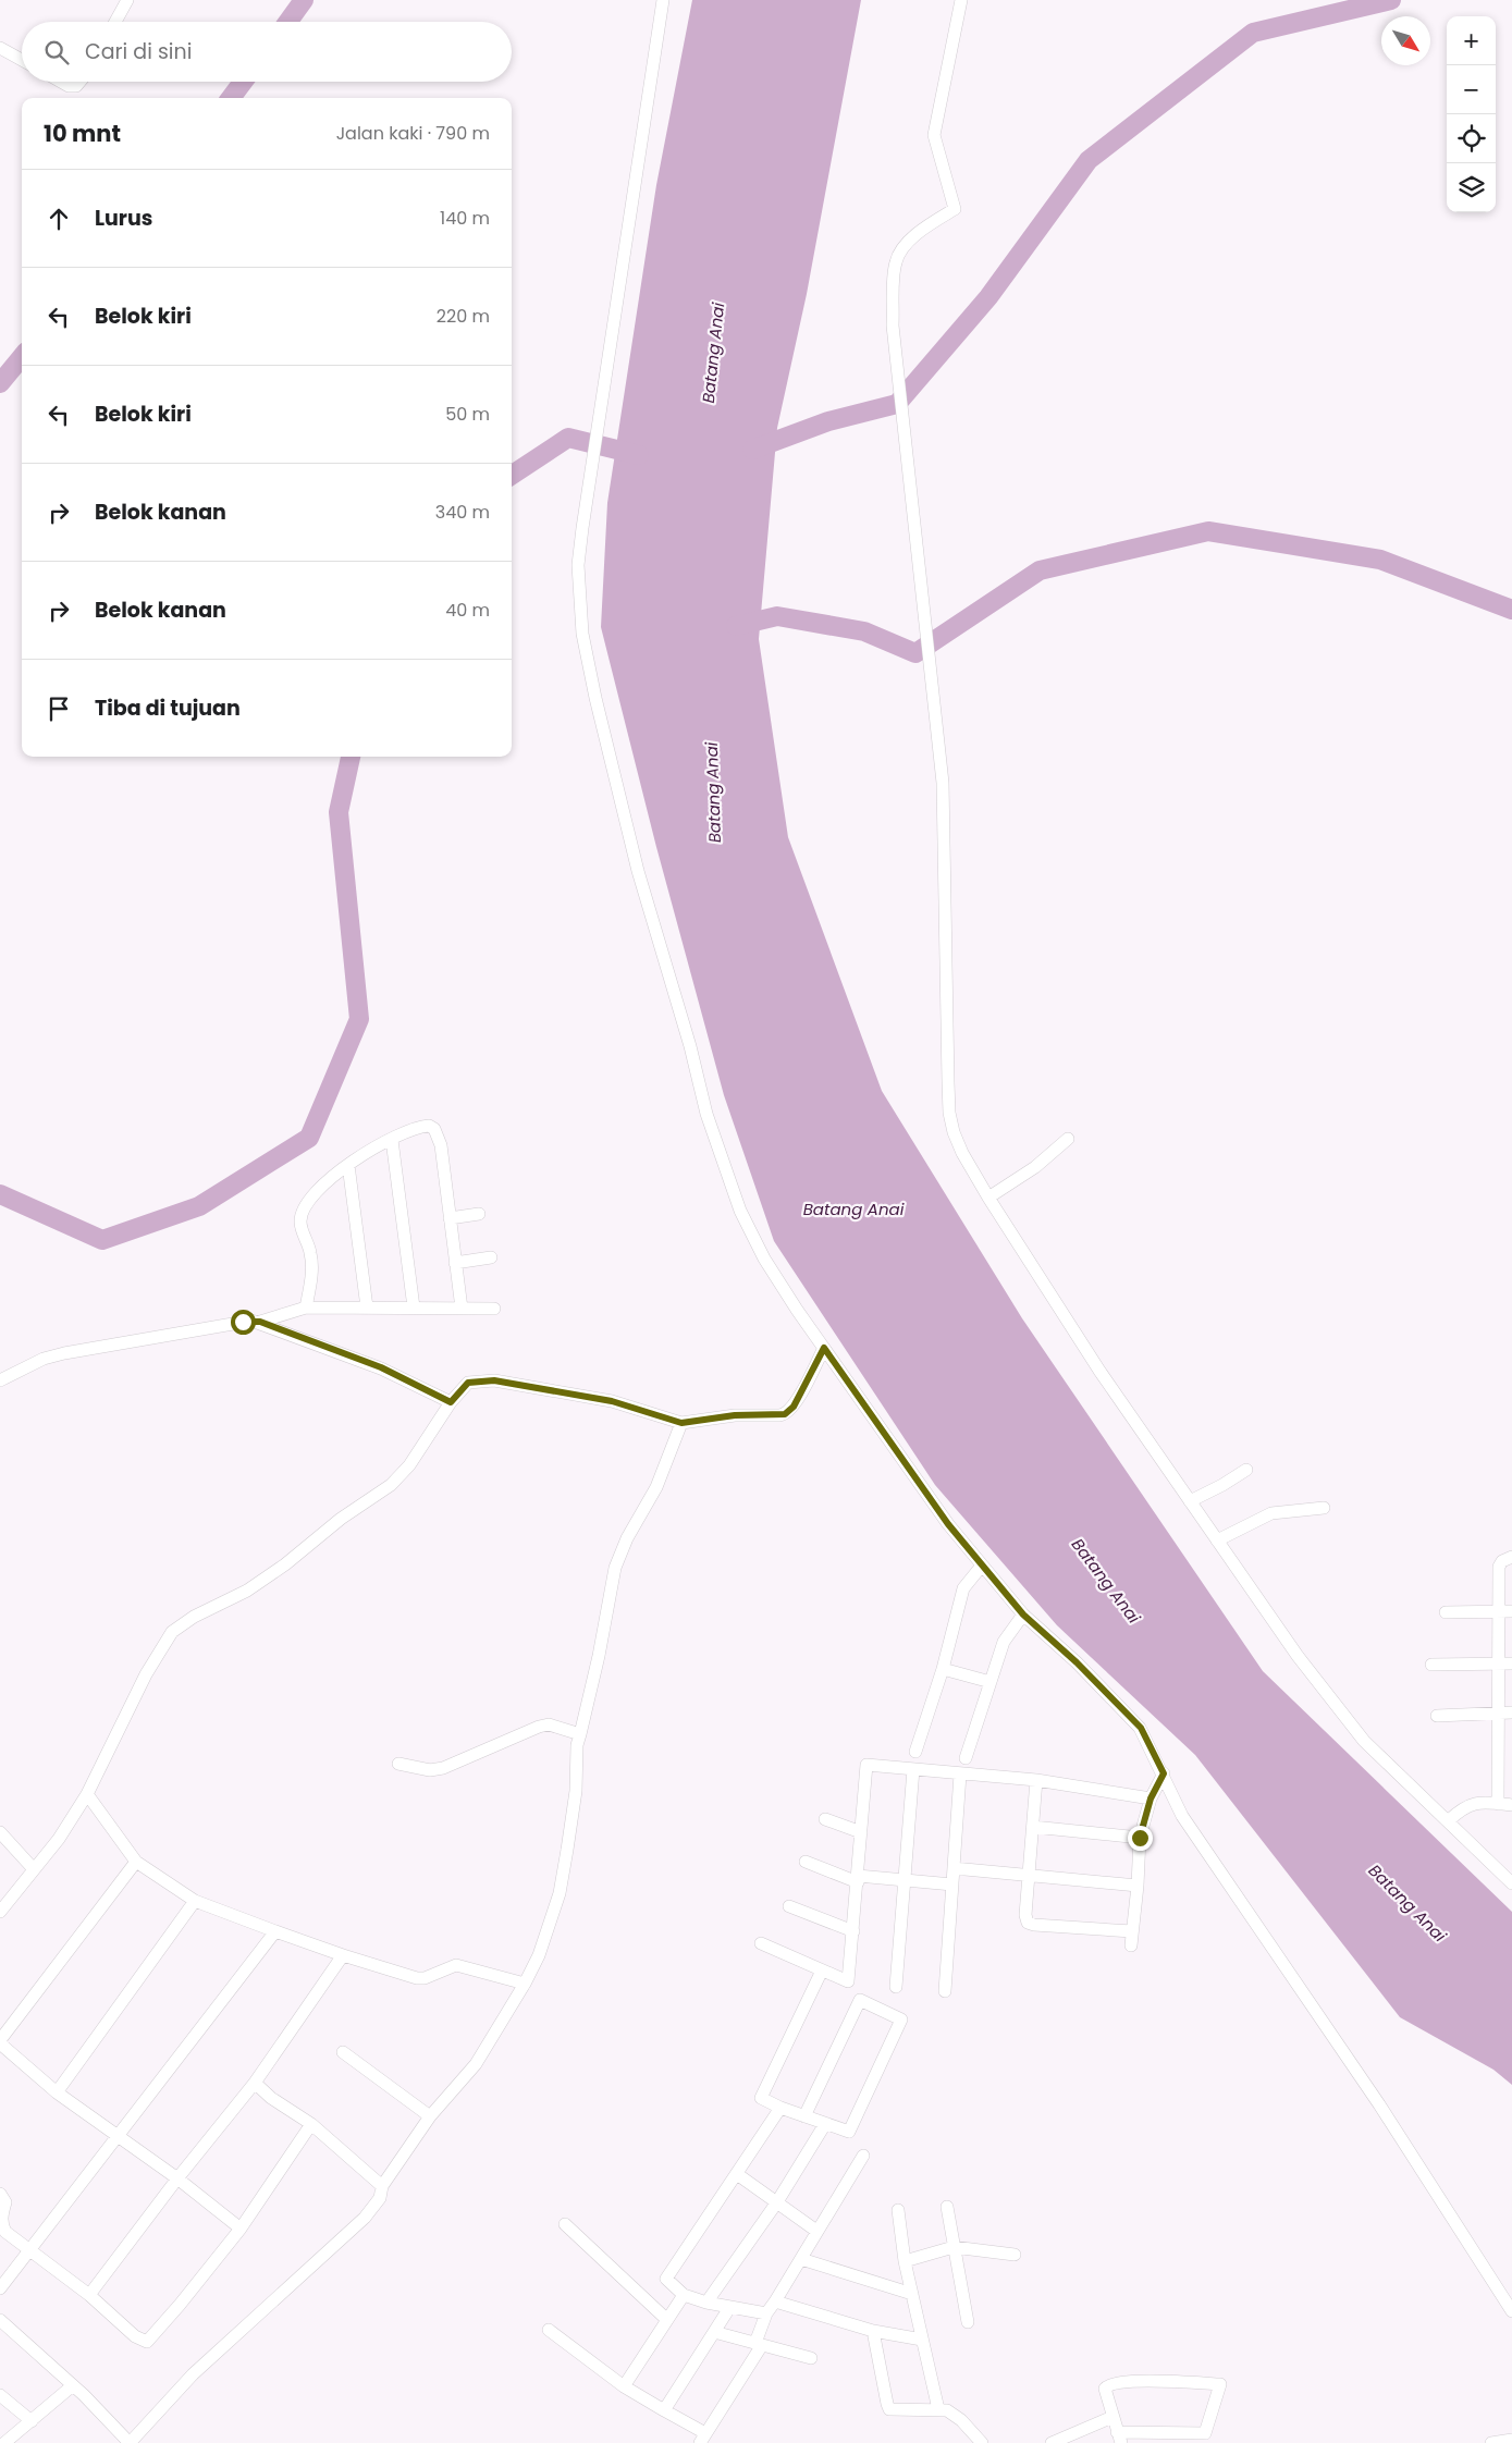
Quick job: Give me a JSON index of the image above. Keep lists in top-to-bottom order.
{
  "water": ["Batang Anai"],
  "north": "bottom right",
  "page": {
    "map_buttons": ["+", "−"],
    "search": "Cari di sini",
    "heading": ["10 mnt", "Jalan kaki · 790 m"],
    "list": [
      ["Lurus", "140 m"],
      ["Belok kiri", "220 m"],
      ["Belok kiri", "50 m"],
      ["Belok kanan", "340 m"],
      ["Belok kanan", "40 m"],
      "Tiba di tujuan"
    ]
  }
}
